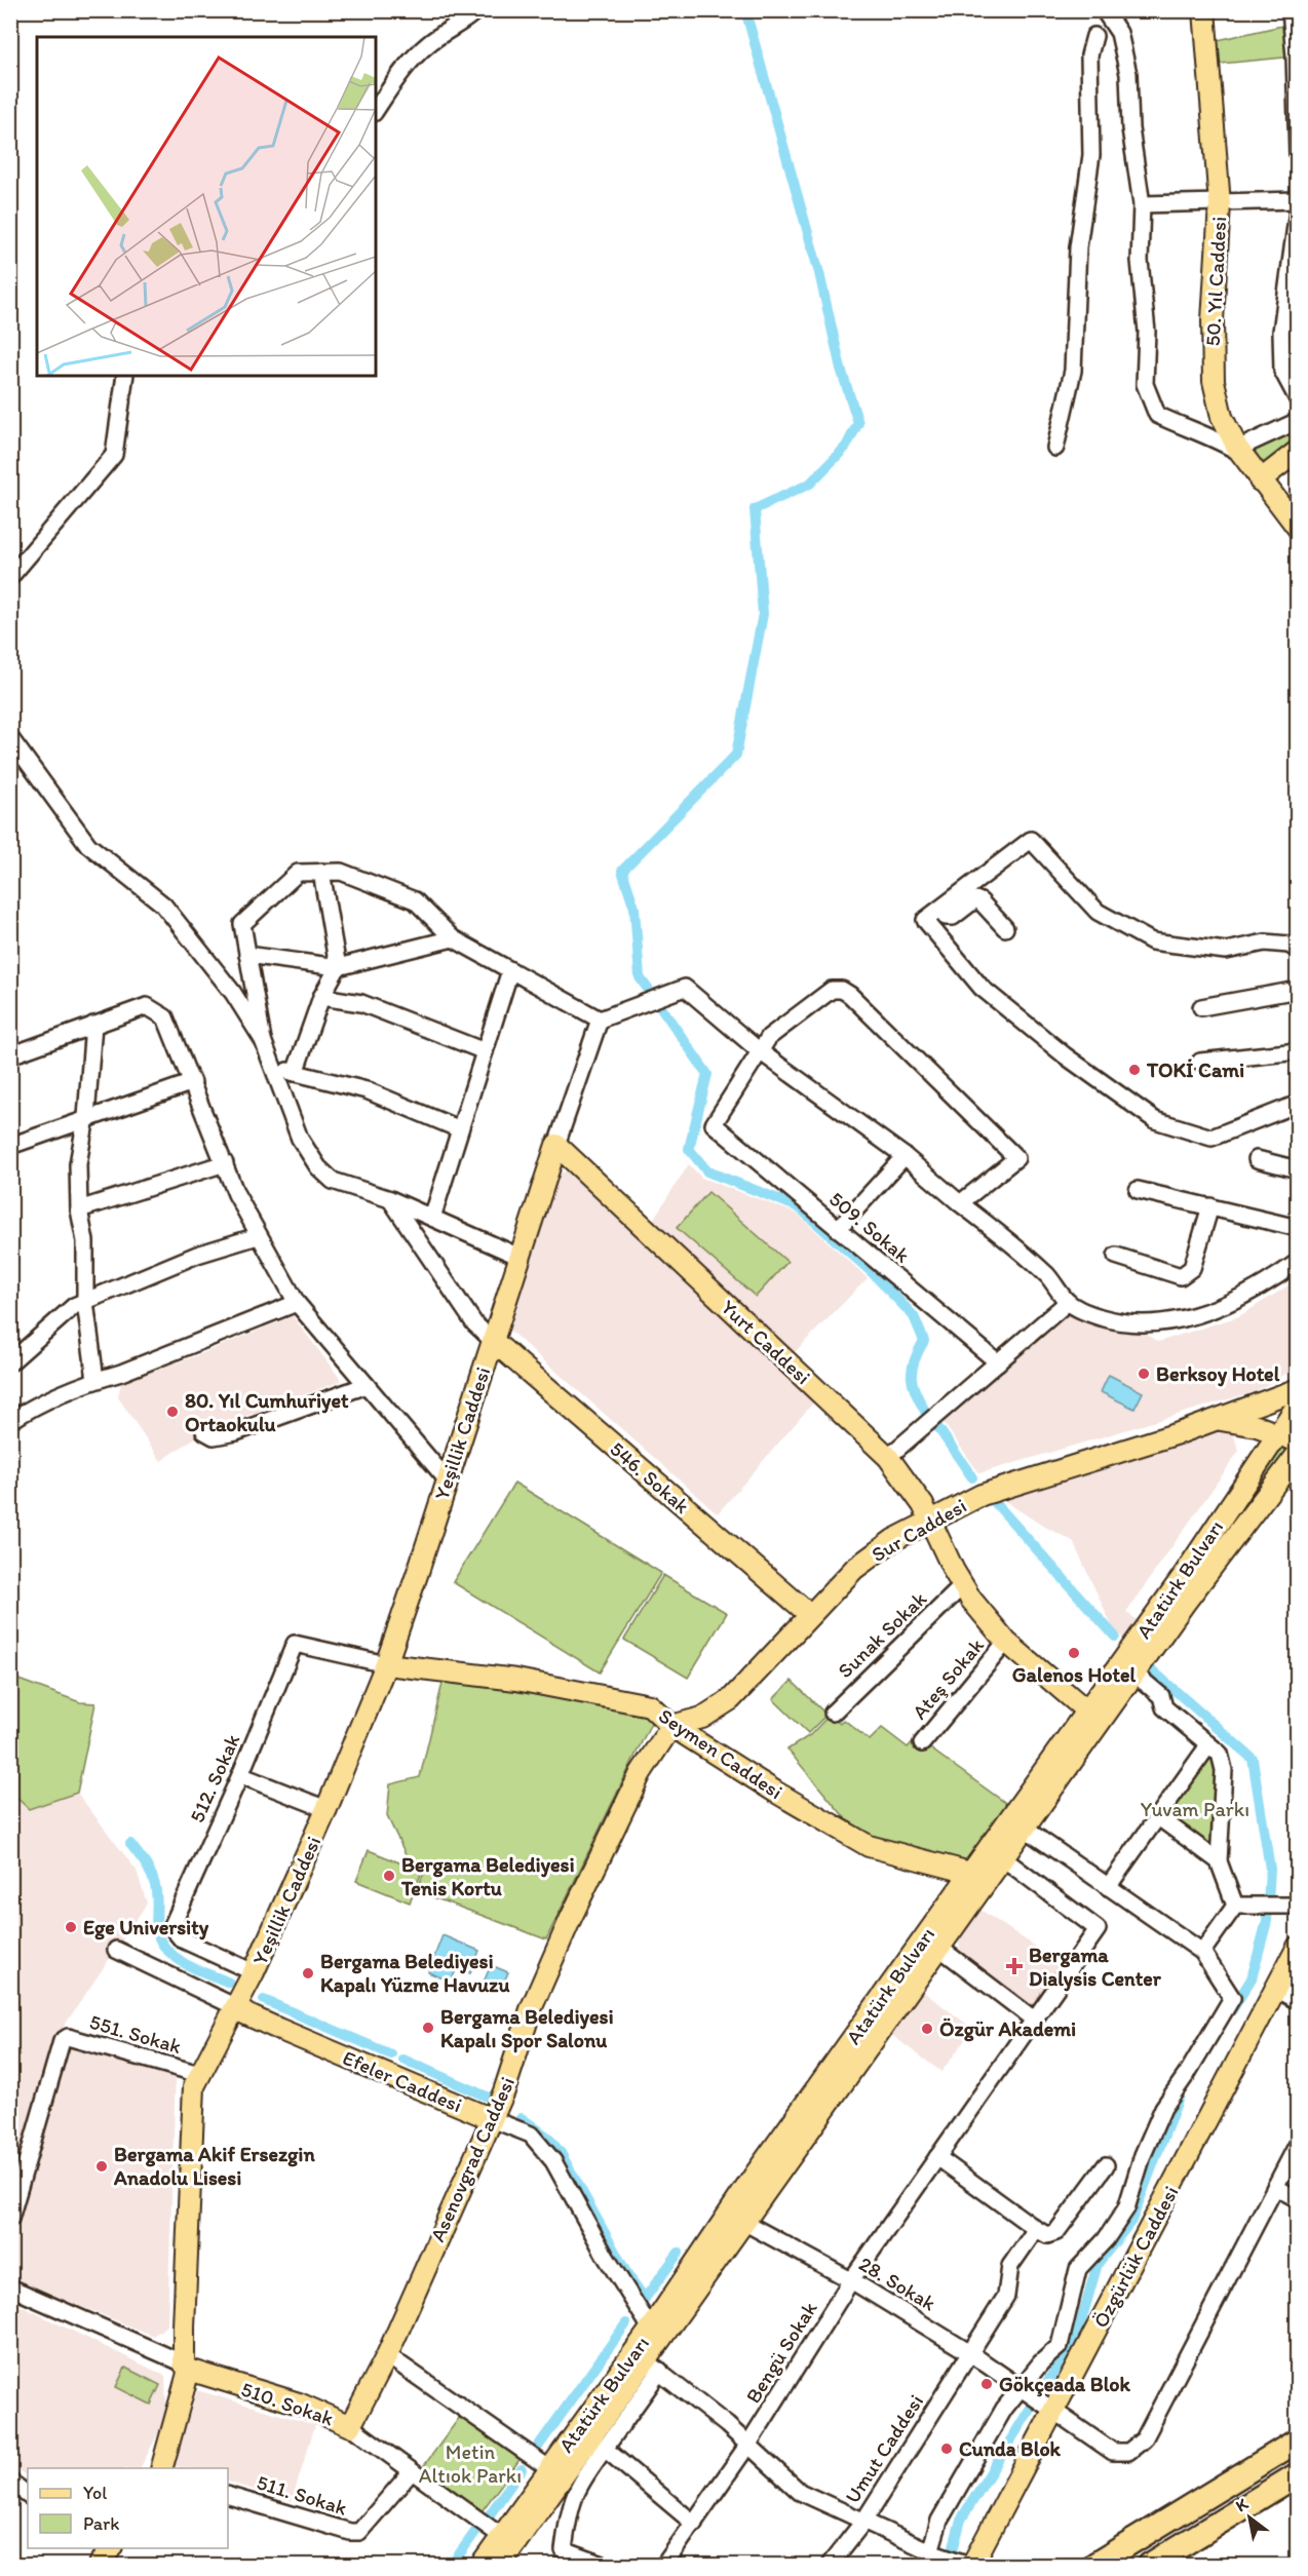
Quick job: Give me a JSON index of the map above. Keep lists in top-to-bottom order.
{
  "streets": {
    "main road": [
      "50. Yıl Caddesi",
      "Yurt Caddesi",
      "Yeşillik Caddesi",
      "546. Sokak",
      "Sur Caddesi",
      "Atatürk Bulvarı",
      "Seymen Caddesi",
      "Efeler Caddesi",
      "Asenovgrad Caddesi",
      "Özgürlük Caddesi",
      "510. Sokak"
    ],
    "street": [
      "509. Sokak",
      "Sunak Sokak",
      "Ateş Sokak",
      "512. Sokak",
      "551. Sokak",
      "28. Sokak",
      "Bengü Sokak",
      "Umut Caddesi",
      "511. Sokak"
    ]
  },
  "crossings": [
    ["Yurt Caddesi", "Sur Caddesi"],
    ["Yurt Caddesi", "Atatürk Bulvarı"],
    ["Yurt Caddesi", "Sunak Sokak"],
    ["Yurt Caddesi", "Ateş Sokak"],
    ["Yeşillik Caddesi", "546. Sokak"],
    ["Yeşillik Caddesi", "Seymen Caddesi"],
    ["Yeşillik Caddesi", "512. Sokak"],
    ["Yeşillik Caddesi", "551. Sokak"],
    ["Yeşillik Caddesi", "Efeler Caddesi"],
    ["Yeşillik Caddesi", "510. Sokak"],
    ["546. Sokak", "Sur Caddesi"],
    ["Sur Caddesi", "Atatürk Bulvarı"],
    ["Sur Caddesi", "Seymen Caddesi"],
    ["Sur Caddesi", "Asenovgrad Caddesi"],
    ["Atatürk Bulvarı", "Seymen Caddesi"],
    ["Atatürk Bulvarı", "Efeler Caddesi"],
    ["Atatürk Bulvarı", "28. Sokak"],
    ["Atatürk Bulvarı", "Bengü Sokak"],
    ["Atatürk Bulvarı", "510. Sokak"],
    ["Seymen Caddesi", "512. Sokak"],
    ["Seymen Caddesi", "Asenovgrad Caddesi"],
    ["Efeler Caddesi", "Asenovgrad Caddesi"],
    ["Asenovgrad Caddesi", "510. Sokak"],
    ["Özgürlük Caddesi", "28. Sokak"],
    ["28. Sokak", "Bengü Sokak"],
    ["28. Sokak", "Umut Caddesi"],
    ["510. Sokak", "511. Sokak"]
  ],
  "parks": ["Yuvam Parkı", "Metin Altıok Parkı"],
  "places": {
    "other": [
      "TOKİ Cami",
      "Berksoy Hotel",
      "80. Yıl Cumhuriyet Ortaokulu",
      "Galenos Hotel",
      "Bergama Belediyesi Tenis Kortu",
      "Ege University",
      "Bergama Belediyesi Kapalı Yüzme Havuzu",
      "Bergama Belediyesi Kapalı Spor Salonu",
      "Özgür Akademi",
      "Bergama Akif Ersezgin Anadolu Lisesi",
      "Gökçeada Blok",
      "Cunda Blok"
    ],
    "health": ["Bergama Dialysis Center"]
  },
  "legend": ["Yol", "Park"],
  "north": "top left"
}
